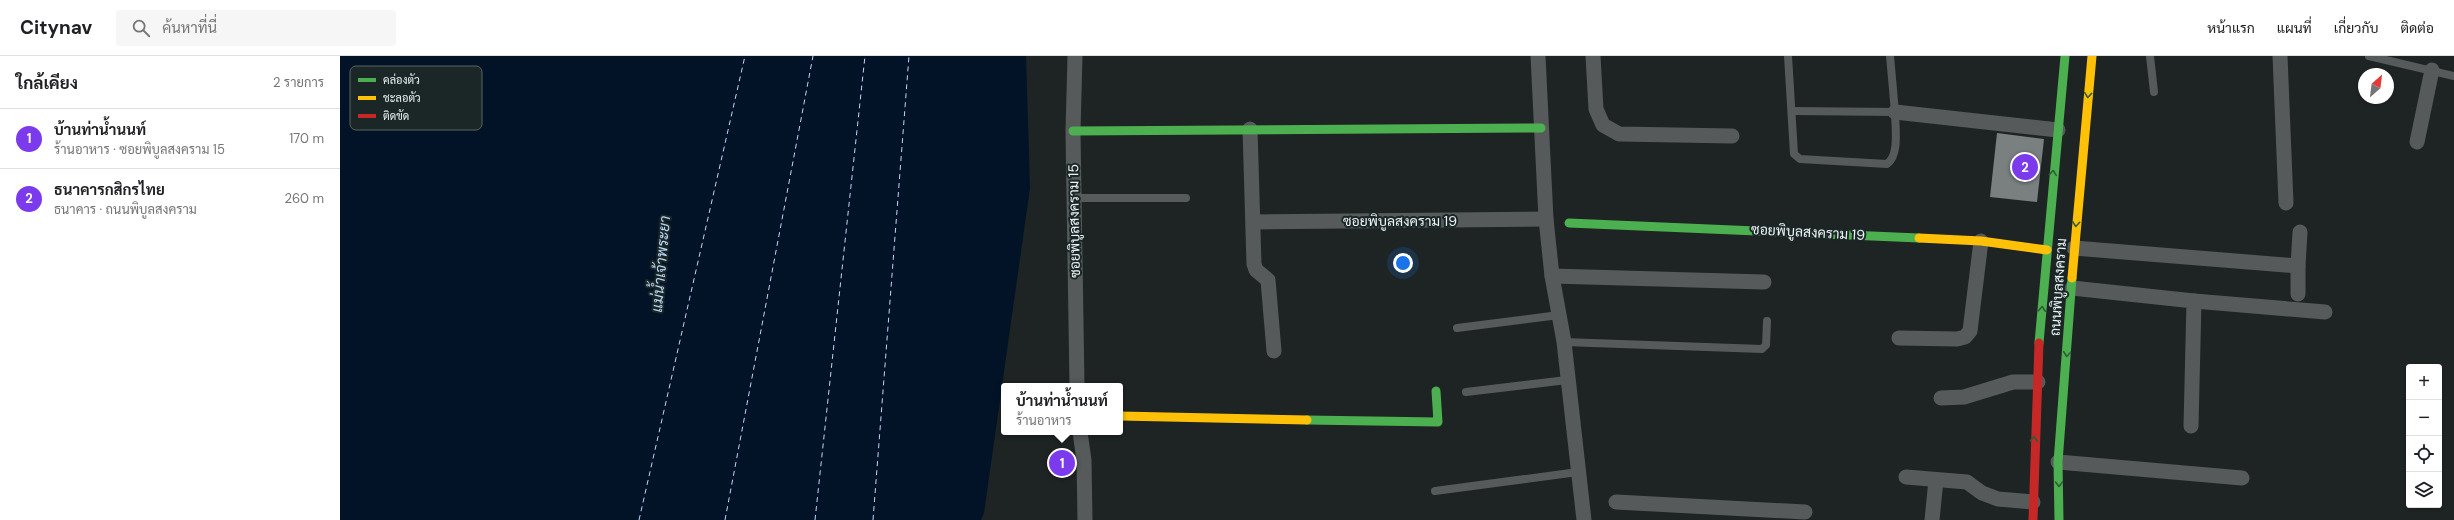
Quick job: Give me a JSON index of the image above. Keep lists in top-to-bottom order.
{
  "streets": {
    "street": ["ซอยพิบูลสงคราม 15", "ซอยพิบูลสงคราม 19", "ถนนพิบูลสงคราม"]
  },
  "crossings": [
    ["ซอยพิบูลสงคราม 19", "ถนนพิบูลสงคราม"]
  ],
  "water": ["แม่น้ำเจ้าพระยา"],
  "legend": ["คล่องตัว", "ชะลอตัว", "ติดขัด"],
  "north": "top right",
  "page": {
    "header": "Citynav",
    "search": "ค้นหาที่นี่",
    "nav": [
      "หน้าแรก",
      "แผนที่",
      "เกี่ยวกับ",
      "ติดต่อ"
    ],
    "heading": ["ใกล้เคียง", "2 รายการ"],
    "list": [
      {
        "mark": "1",
        "name": "บ้านท่าน้ำนนท์",
        "note": "ร้านอาหาร · ซอยพิบูลสงคราม 15",
        "value": "170 m"
      },
      {
        "mark": "2",
        "name": "ธนาคารกสิกรไทย",
        "note": "ธนาคาร · ถนนพิบูลสงคราม",
        "value": "260 m"
      }
    ],
    "pins": ["2", "1"],
    "map_buttons": ["+", "−"],
    "popup": ["บ้านท่าน้ำนนท์", "ร้านอาหาร"]
  }
}
